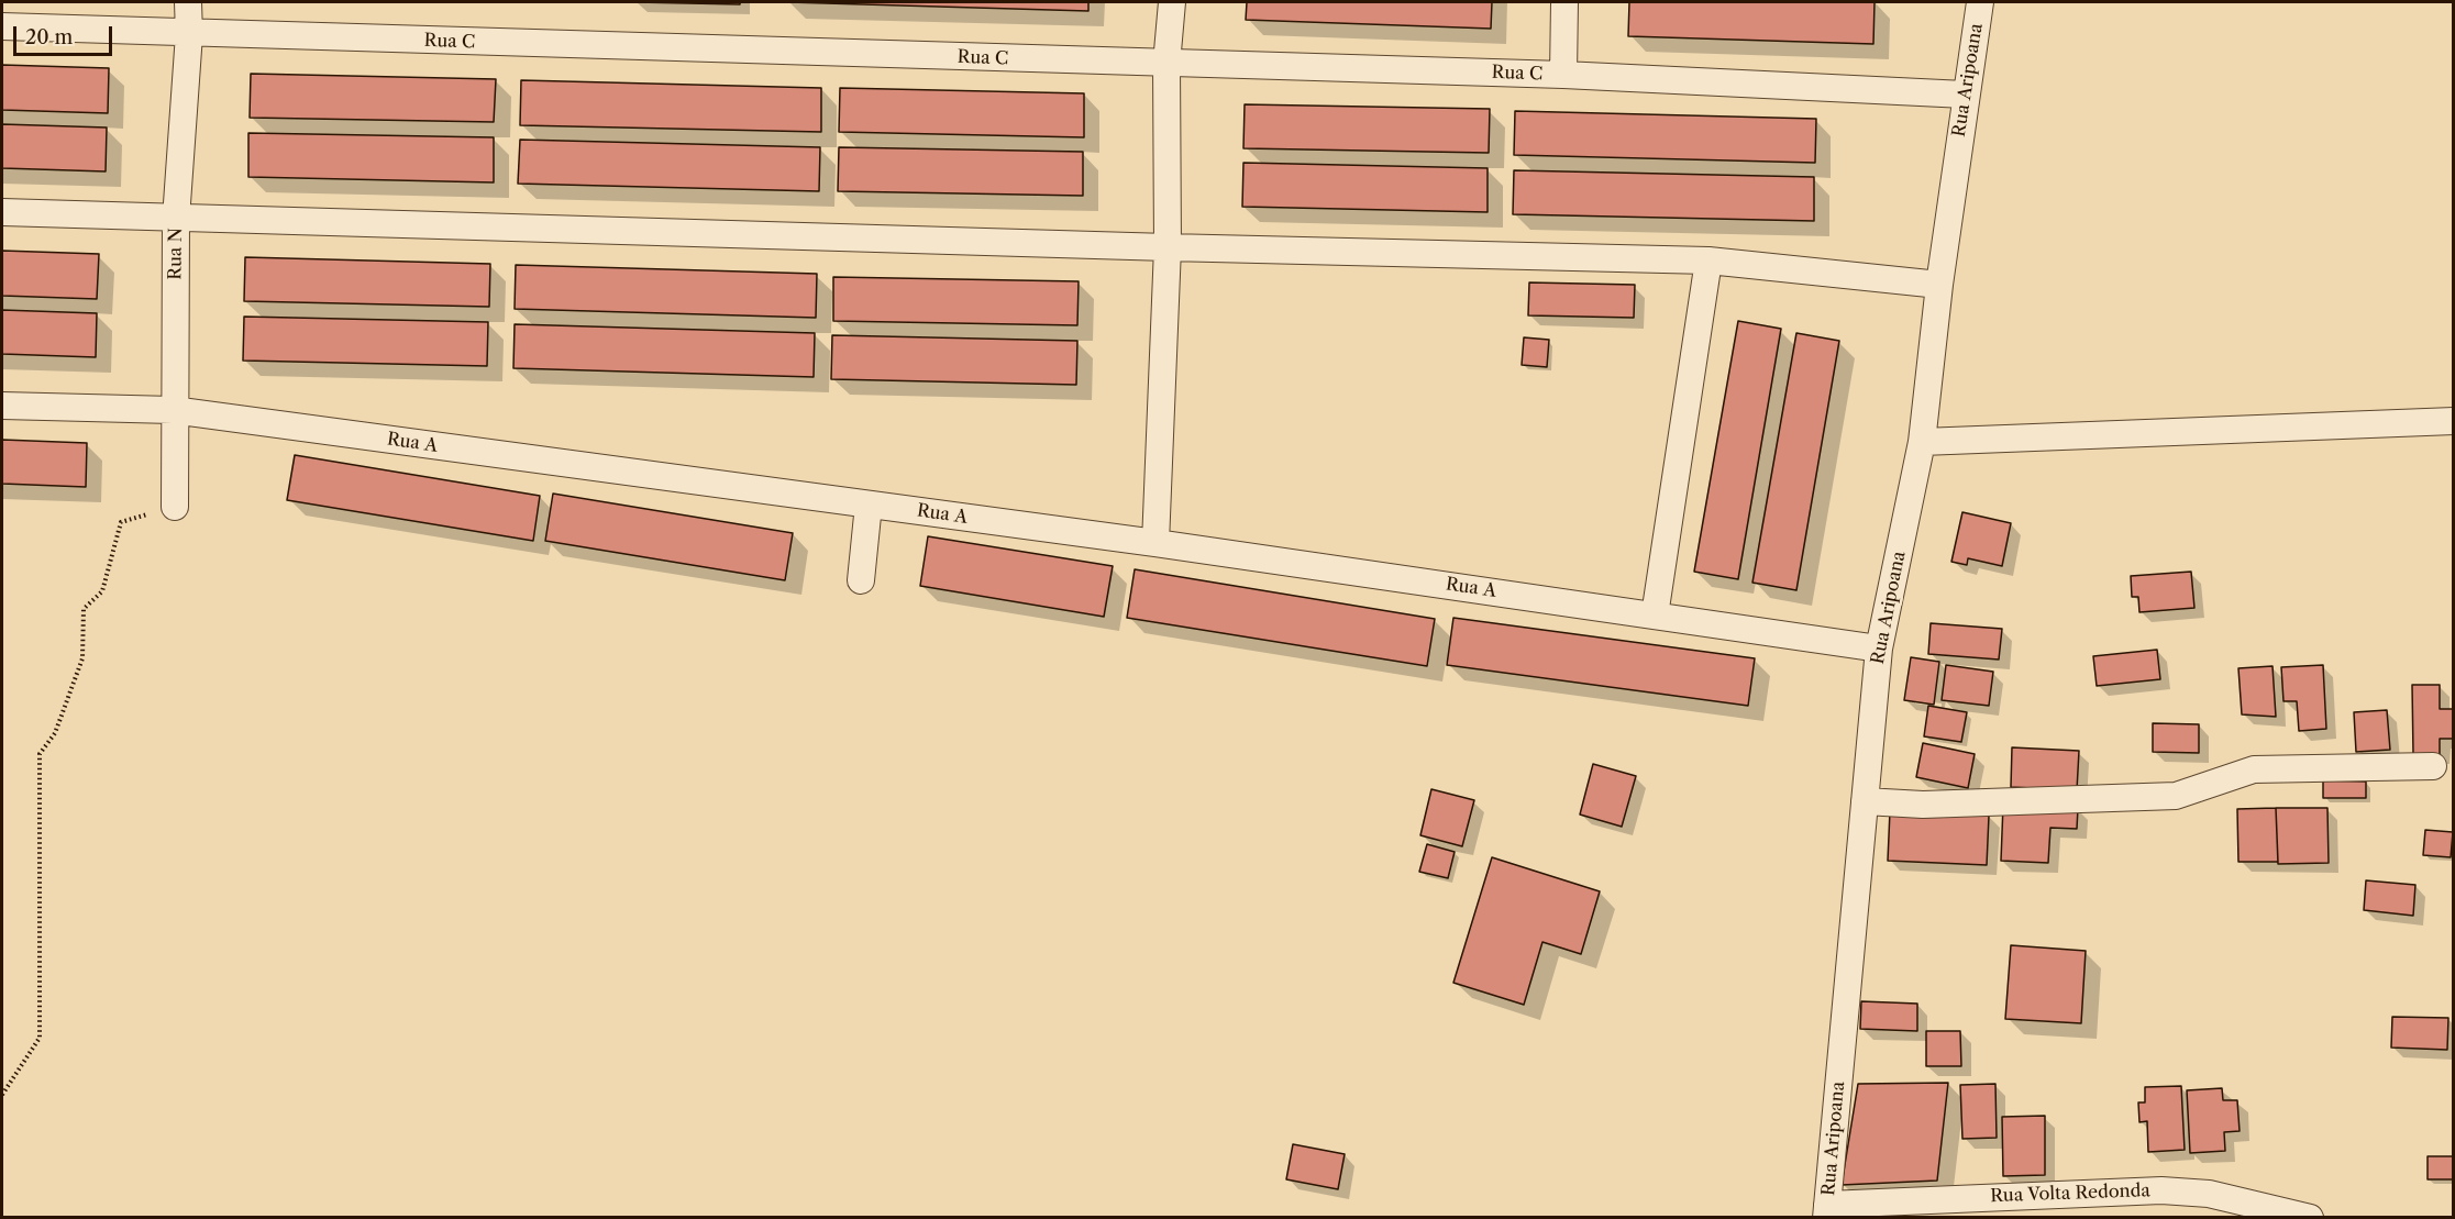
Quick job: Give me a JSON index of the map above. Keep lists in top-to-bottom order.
{
  "streets": {
    "street": [
      "Rua C",
      "Rua Aripoana",
      "Rua N",
      "Rua A",
      "Rua Volta Redonda"
    ]
  },
  "crossings": [
    ["Rua C", "Rua Aripoana"],
    ["Rua C", "Rua N"],
    ["Rua Aripoana", "Rua A"],
    ["Rua Aripoana", "Rua Volta Redonda"],
    ["Rua N", "Rua A"]
  ],
  "scale_bar": "20 m"
}
